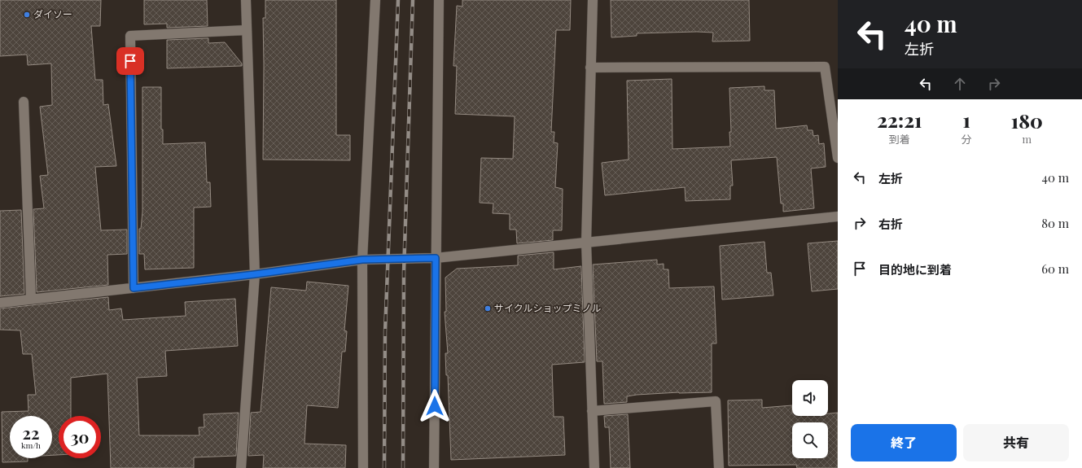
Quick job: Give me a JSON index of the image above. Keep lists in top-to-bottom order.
{
  "places": ["ダイソー", "サイクルショップミノル"],
  "page": {
    "turn": ["40 m", "左折"],
    "eta": [
      "22:21",
      "到着",
      "1",
      "分",
      "180",
      "m"
    ],
    "list": [
      {
        "name": "左折",
        "value": "40 m"
      },
      {
        "name": "右折",
        "value": "80 m"
      },
      {
        "name": "目的地に到着",
        "value": "60 m"
      }
    ],
    "speed": "22 km/h",
    "limit": "30",
    "buttons": ["終了", "共有"]
  }
}
